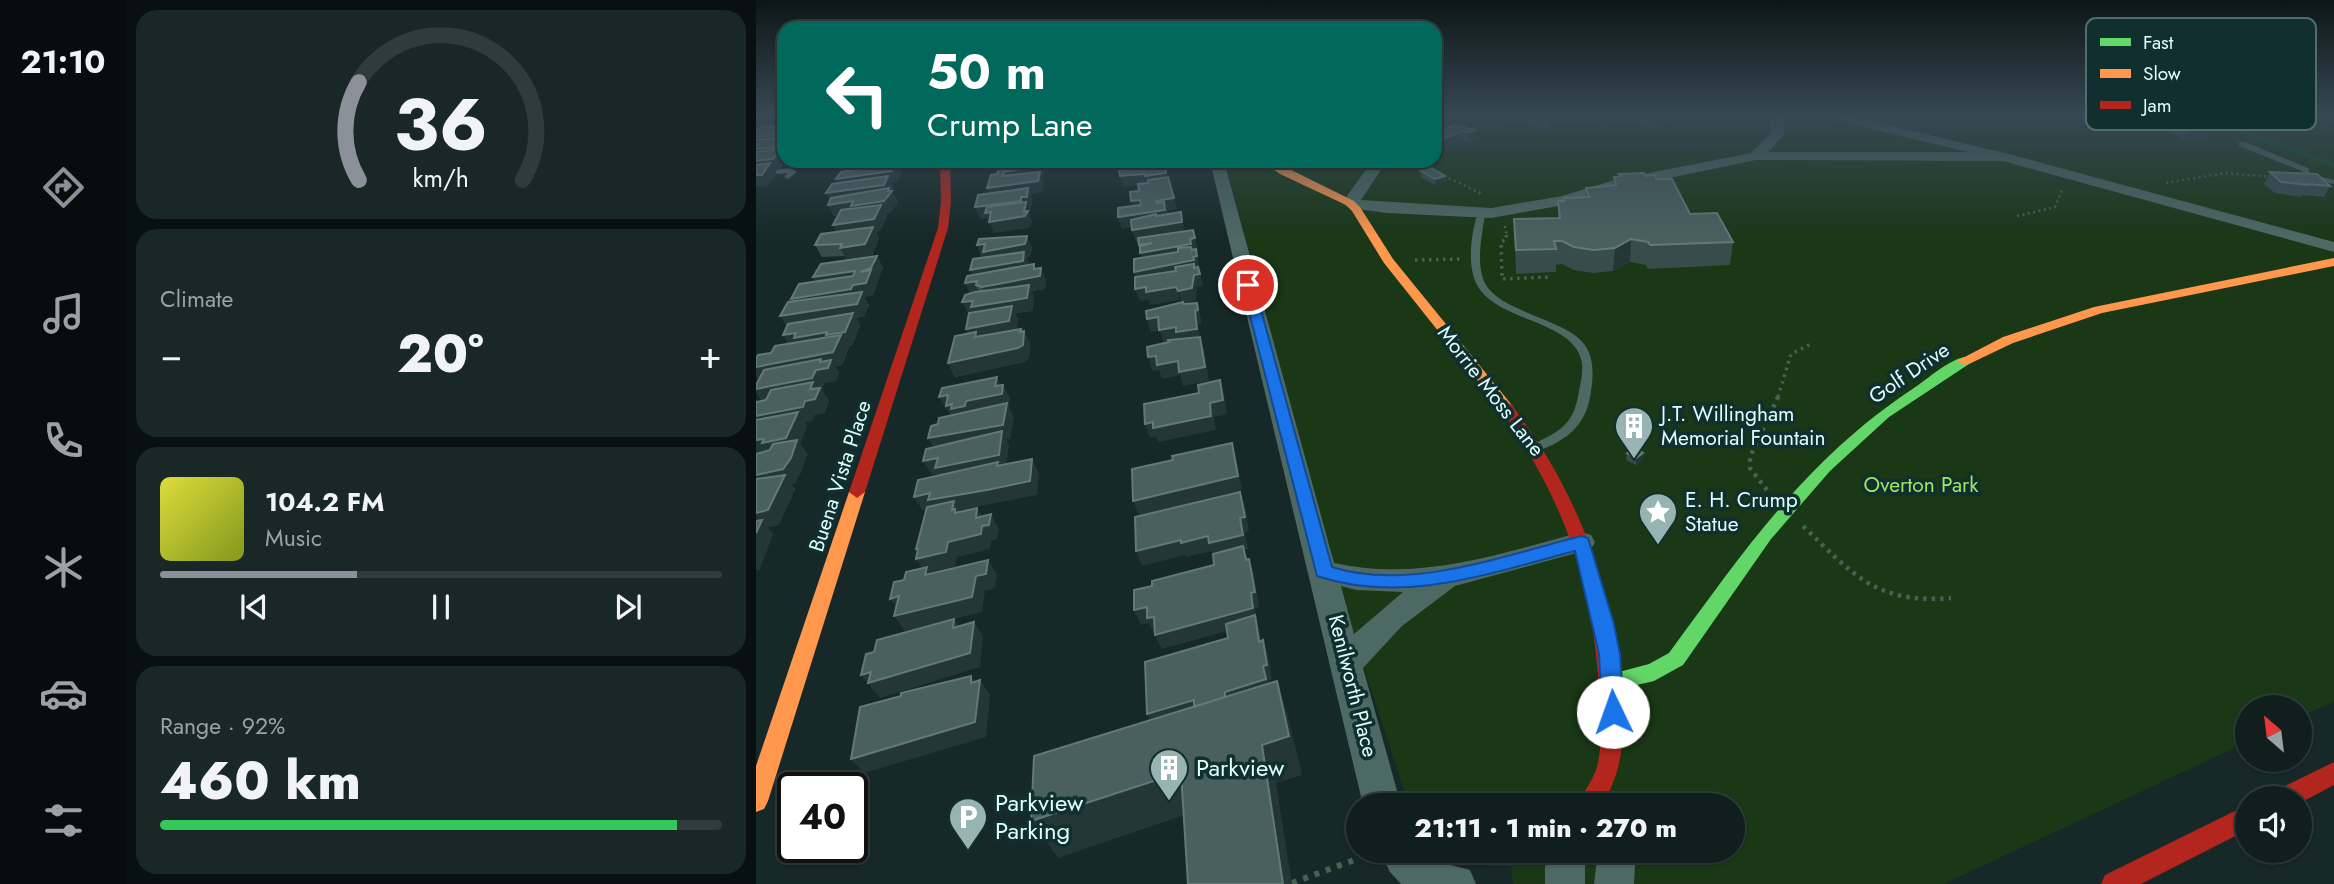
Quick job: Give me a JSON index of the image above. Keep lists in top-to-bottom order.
{
  "streets": {
    "street": [
      "Golf Drive",
      "Morrie Moss Lane",
      "Buena Vista Place",
      "Kenilworth Place"
    ]
  },
  "crossings": [
    ["Golf Drive", "Morrie Moss Lane"]
  ],
  "parks": ["Overton Park"],
  "places": {
    "building": ["J.T. Willingham Memorial Fountain", "Parkview"],
    "place": ["E. H. Crump Statue"],
    "parking": ["Parkview Parking"]
  },
  "legend": ["Fast", "Slow", "Jam"],
  "north": "top left",
  "page": {
    "tabs": "21:10",
    "turn": ["50 m", "Crump Lane"],
    "tile": [
      "Climate",
      ["Range · 92%", "460 km"]
    ],
    "heat": ["−", "20°", "+"],
    "song": ["104.2 FM", "Music"],
    "limit": "40",
    "trip": "21:11 · 1 min · 270 m",
    "gauge": ["36", "km/h"]
  }
}
